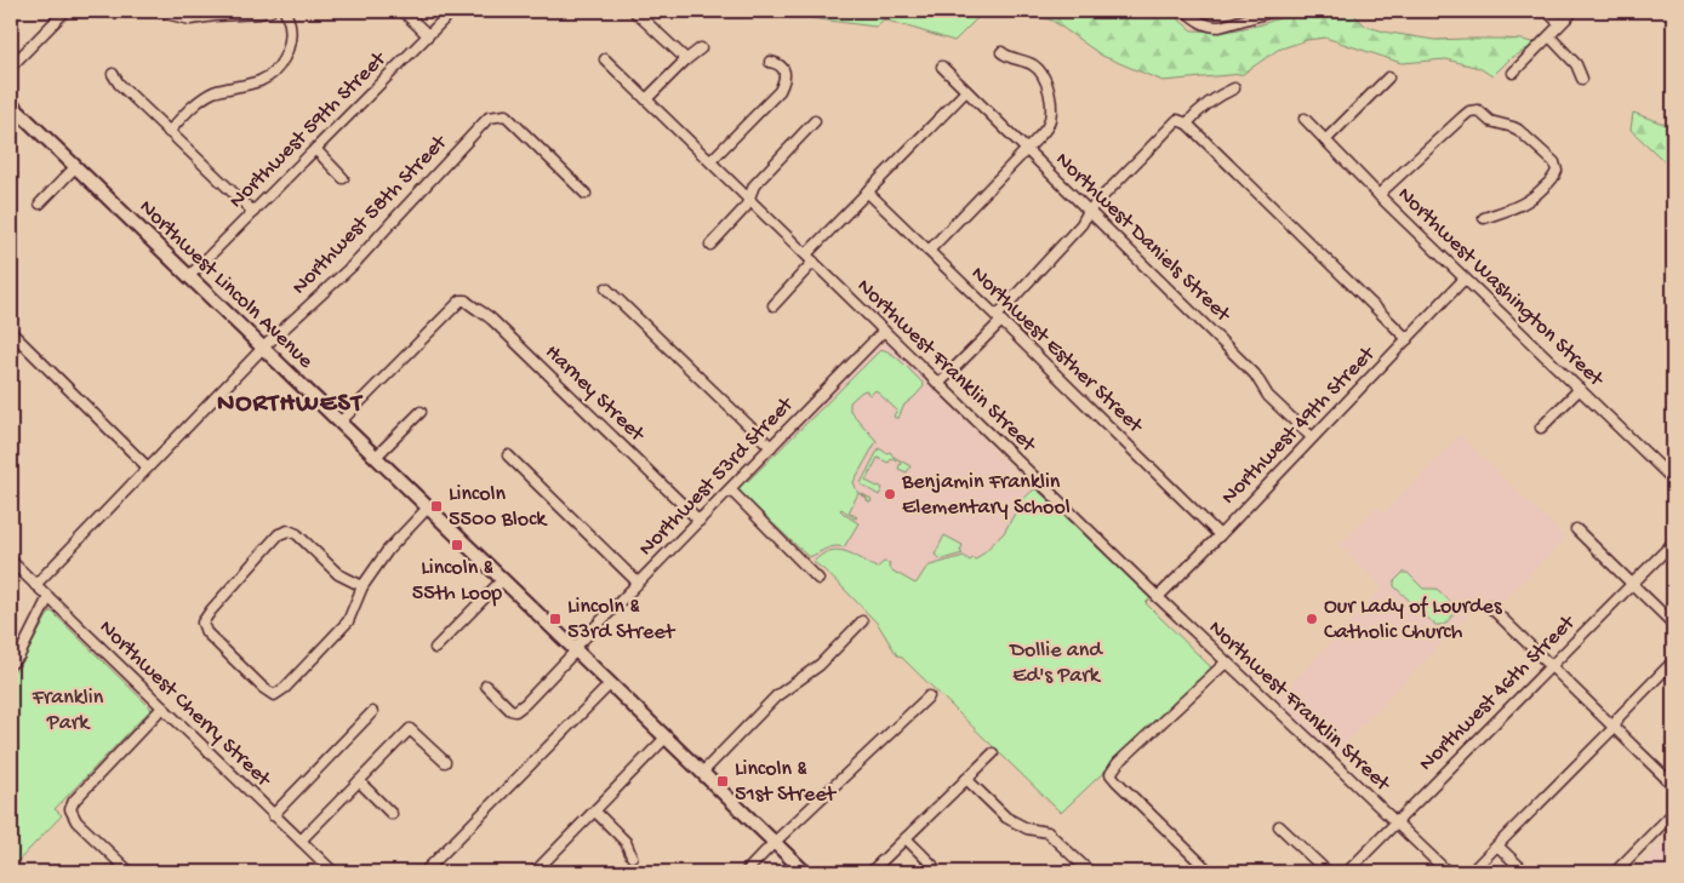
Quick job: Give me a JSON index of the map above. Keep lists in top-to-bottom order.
{
  "streets": {
    "street": [
      "Northwest 59th Street",
      "Northwest 58th Street",
      "Northwest Daniels Street",
      "Northwest Lincoln Avenue",
      "Northwest Washington Street",
      "Northwest Esther Street",
      "Northwest Franklin Street",
      "Harney Street",
      "Northwest 49th Street",
      "Northwest 53rd Street",
      "Northwest 46th Street",
      "Northwest Cherry Street"
    ]
  },
  "crossings": [
    ["Northwest 59th Street", "Northwest Lincoln Avenue"],
    ["Northwest 58th Street", "Northwest Lincoln Avenue"],
    ["Northwest 58th Street", "Northwest Cherry Street"],
    ["Northwest Daniels Street", "Northwest 49th Street"],
    ["Northwest Lincoln Avenue", "Harney Street"],
    ["Northwest Lincoln Avenue", "Northwest 53rd Street"],
    ["Northwest Washington Street", "Northwest 49th Street"],
    ["Northwest Esther Street", "Northwest 49th Street"],
    ["Northwest Franklin Street", "Northwest 49th Street"],
    ["Northwest Franklin Street", "Northwest 53rd Street"],
    ["Northwest Franklin Street", "Northwest 46th Street"],
    ["Harney Street", "Northwest 53rd Street"]
  ],
  "districts": ["NORTHWEST"],
  "parks": ["Dollie and Ed's Park", "Franklin Park"],
  "places": {
    "other": ["Benjamin Franklin Elementary School", "Our Lady of Lourdes Catholic Church"],
    "transit": [
      "Lincoln 5500 Block",
      "Lincoln & 55th Loop",
      "Lincoln & 53rd Street",
      "Lincoln & 51st Street"
    ]
  }
}
